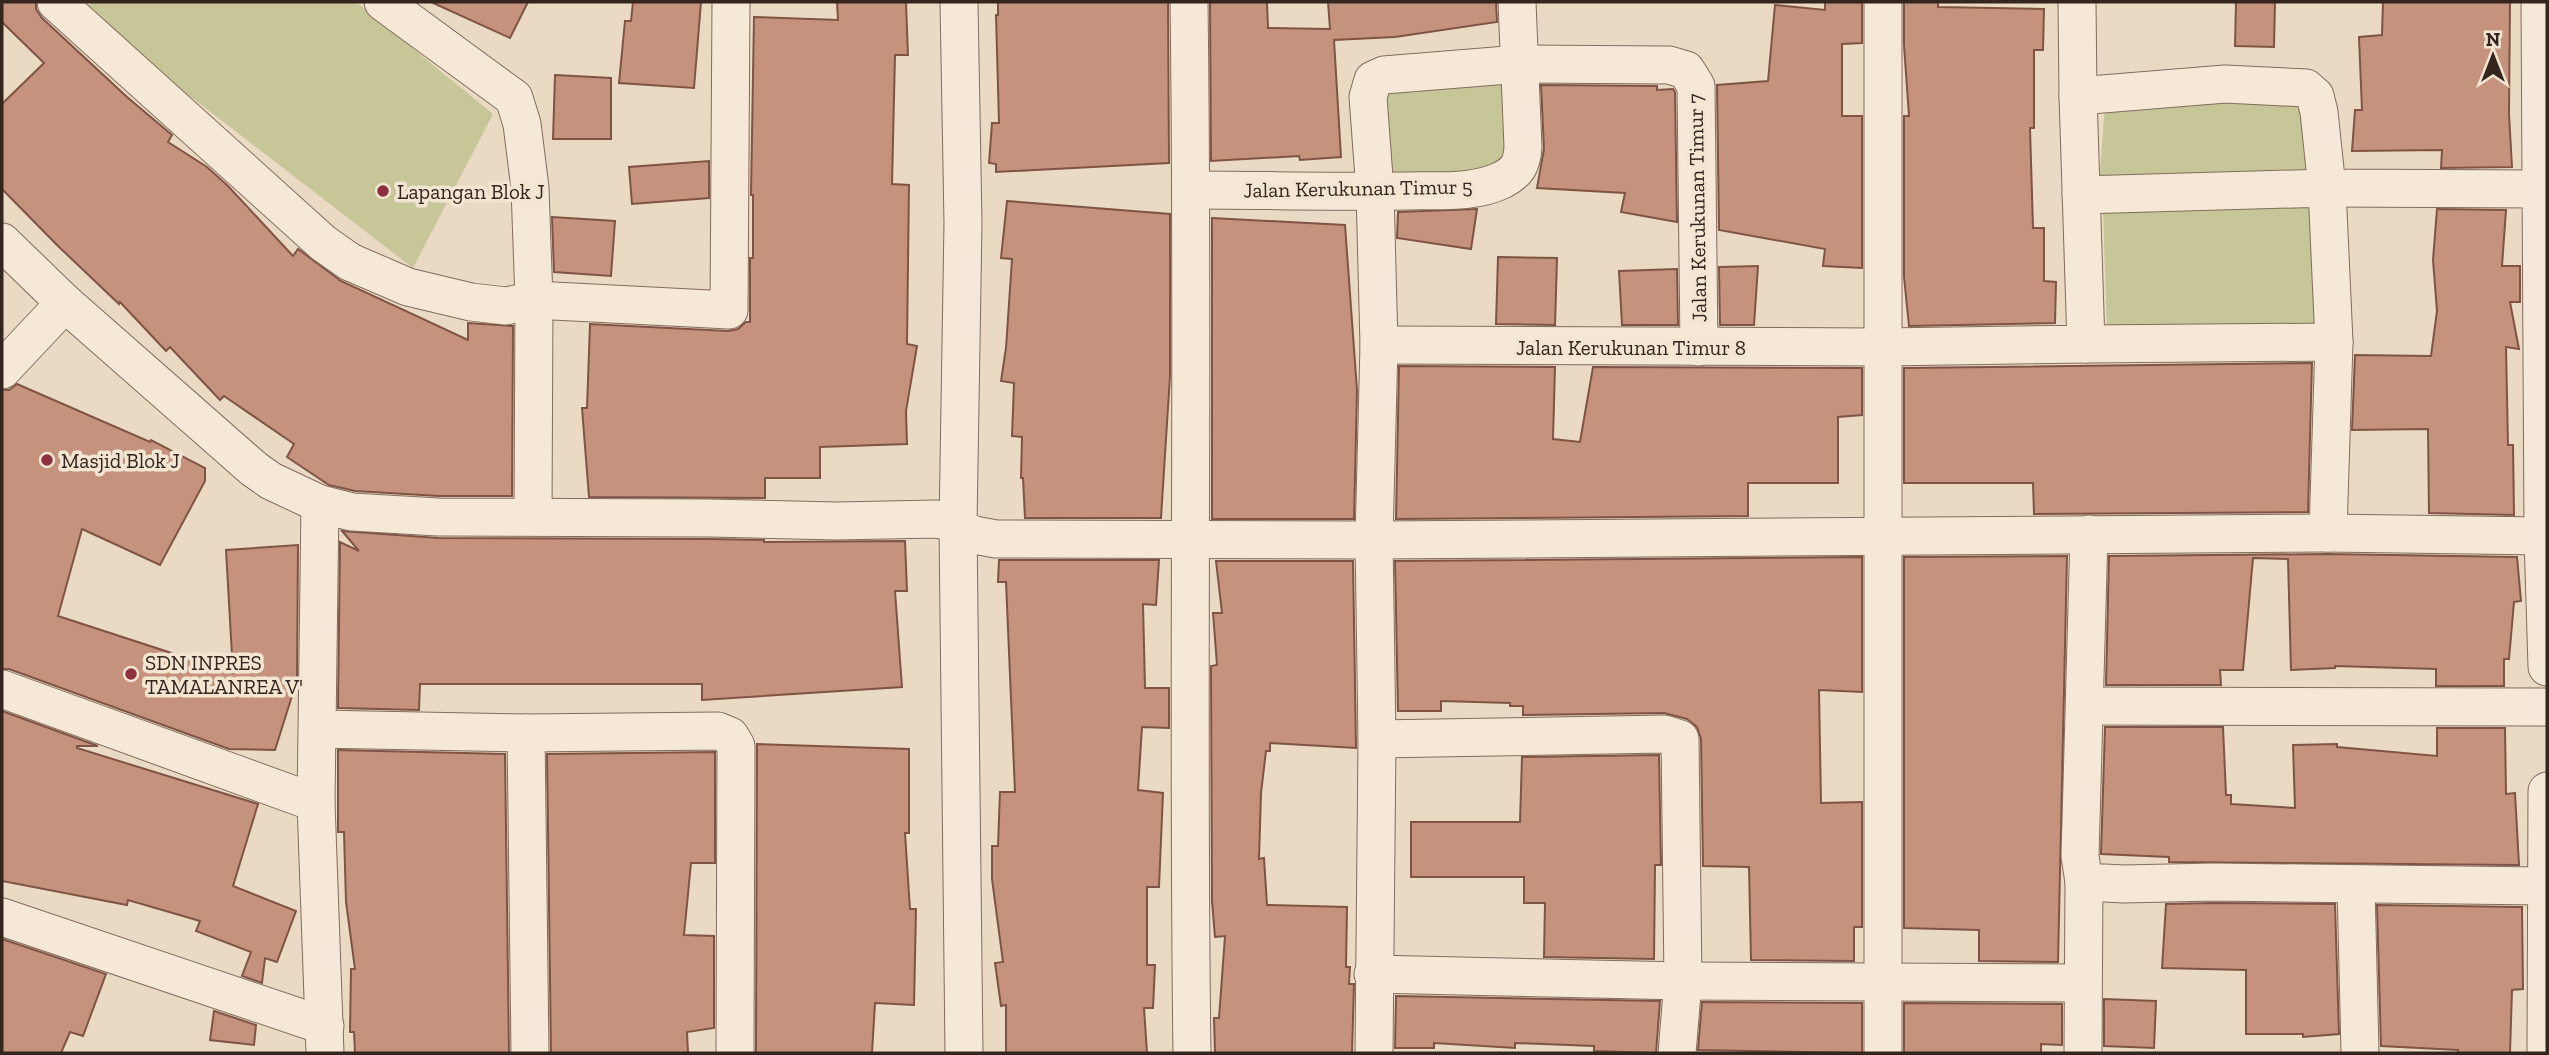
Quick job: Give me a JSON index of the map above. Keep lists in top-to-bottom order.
{
  "streets": {
    "street": ["Jalan Kerukunan Timur 5", "Jalan Kerukunan Timur 7", "Jalan Kerukunan Timur 8"]
  },
  "crossings": [
    ["Jalan Kerukunan Timur 5", "Jalan Kerukunan Timur 7"],
    ["Jalan Kerukunan Timur 7", "Jalan Kerukunan Timur 8"]
  ],
  "places": ["Lapangan Blok J", "Masjid Blok J", "SDN INPRES TAMALANREA V'"],
  "north": "top"
}
